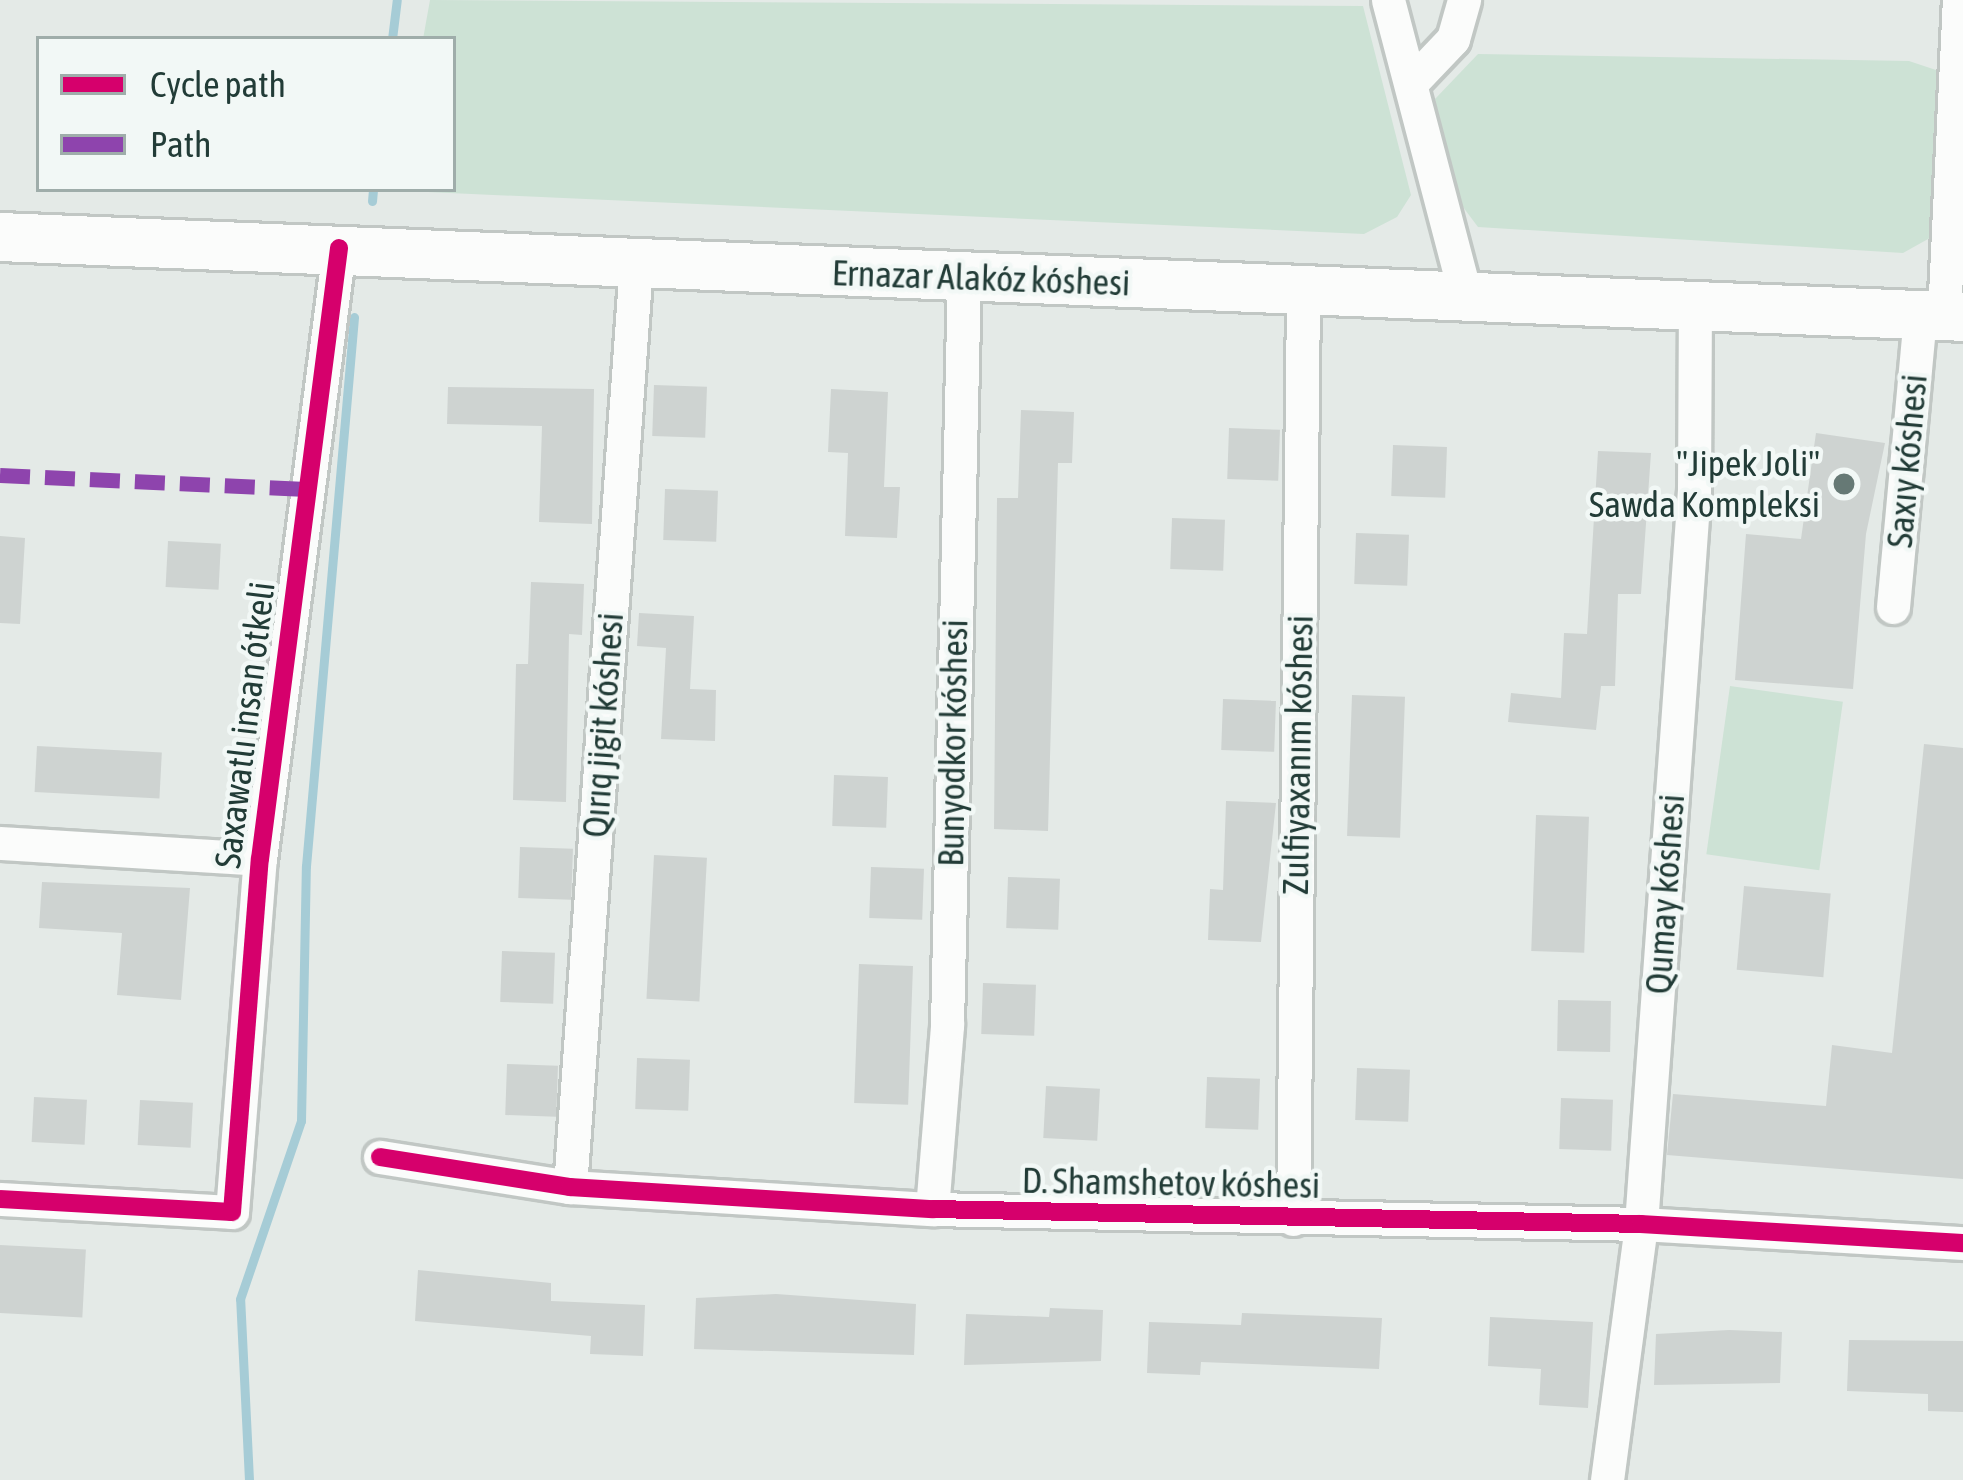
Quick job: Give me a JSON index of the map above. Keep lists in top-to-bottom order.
{
  "streets": {
    "main road": ["Ernazar Alakóz kóshesi"],
    "street": [
      "Saxıy kóshesi",
      "Saxawatlı insan ótkeli",
      "Qırıq jigit kóshesi",
      "Bunyodkor kóshesi",
      "Zulfiyaxanım kóshesi",
      "Qumay kóshesi",
      "D. Shamshetov kóshesi"
    ]
  },
  "crossings": [
    ["Ernazar Alakóz kóshesi", "Saxıy kóshesi"],
    ["Ernazar Alakóz kóshesi", "Saxawatlı insan ótkeli"],
    ["Ernazar Alakóz kóshesi", "Qırıq jigit kóshesi"],
    ["Ernazar Alakóz kóshesi", "Bunyodkor kóshesi"],
    ["Ernazar Alakóz kóshesi", "Zulfiyaxanım kóshesi"],
    ["Ernazar Alakóz kóshesi", "Qumay kóshesi"],
    ["Qırıq jigit kóshesi", "D. Shamshetov kóshesi"],
    ["Bunyodkor kóshesi", "D. Shamshetov kóshesi"],
    ["Zulfiyaxanım kóshesi", "D. Shamshetov kóshesi"],
    ["Qumay kóshesi", "D. Shamshetov kóshesi"]
  ],
  "places": ["\"Jipek Joli\" Sawda Kompleksi"],
  "legend": ["Cycle path", "Path"]
}
